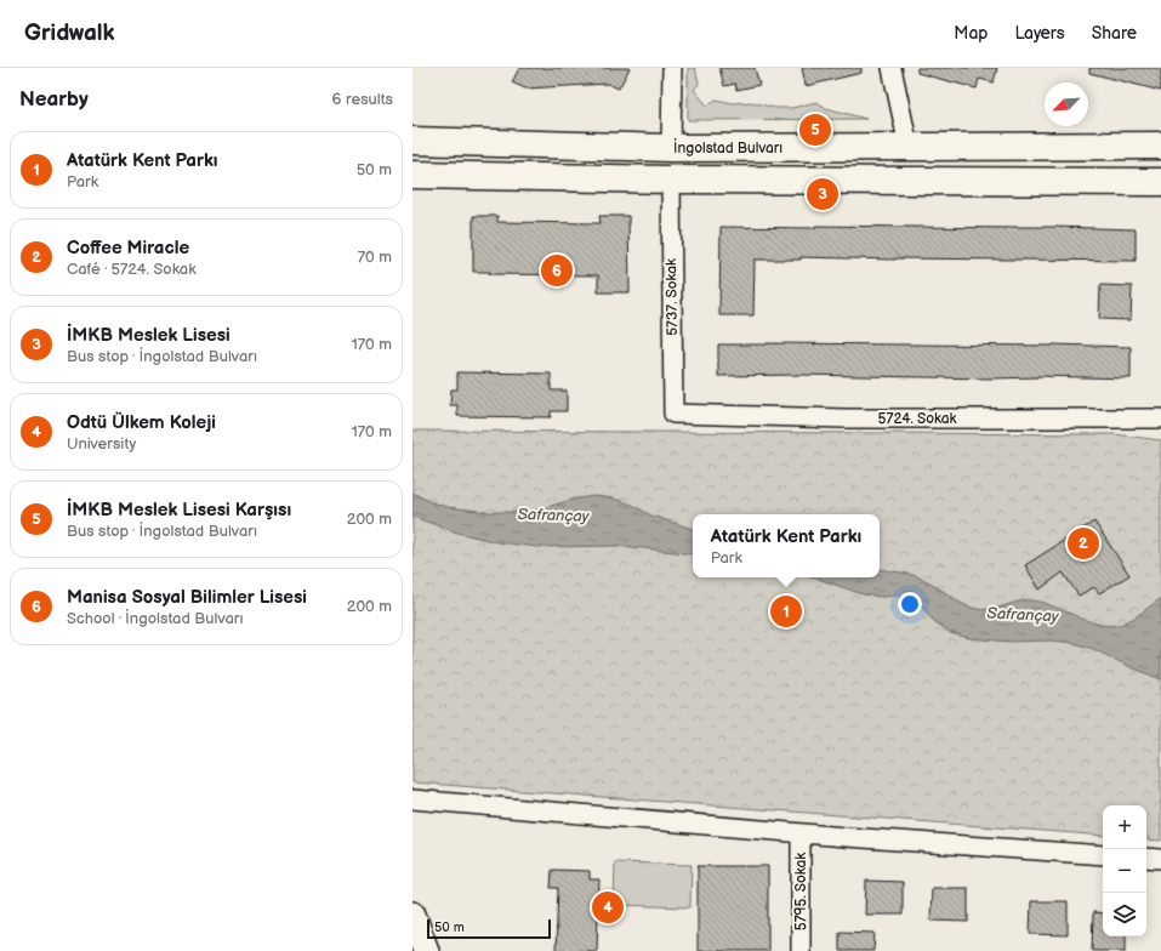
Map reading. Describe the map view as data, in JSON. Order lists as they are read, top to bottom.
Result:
{
  "streets": {
    "main road": ["İngolstad Bulvarı"],
    "street": ["5737. Sokak", "5724. Sokak", "5795. Sokak"]
  },
  "crossings": [
    ["5737. Sokak", "5724. Sokak"]
  ],
  "water": ["Safrançay"],
  "scale_bar": "50 m",
  "north": "bottom left",
  "page": {
    "header": "Gridwalk",
    "nav": ["Map", "Layers", "Share"],
    "heading": ["Nearby", "6 results"],
    "pins": [
      "5",
      "3",
      "6",
      "2",
      "1",
      "4"
    ],
    "list": [
      {
        "mark": "1",
        "name": "Atatürk Kent Parkı",
        "note": "Park",
        "value": "50 m"
      },
      {
        "mark": "2",
        "name": "Coffee Miracle",
        "note": "Café · 5724. Sokak",
        "value": "70 m"
      },
      {
        "mark": "3",
        "name": "İMKB Meslek Lisesi",
        "note": "Bus stop · İngolstad Bulvarı",
        "value": "170 m"
      },
      {
        "mark": "4",
        "name": "Odtü Ülkem Koleji",
        "note": "University",
        "value": "170 m"
      },
      {
        "mark": "5",
        "name": "İMKB Meslek Lisesi Karşısı",
        "note": "Bus stop · İngolstad Bulvarı",
        "value": "200 m"
      },
      {
        "mark": "6",
        "name": "Manisa Sosyal Bilimler Lisesi",
        "note": "School · İngolstad Bulvarı",
        "value": "200 m"
      }
    ],
    "popup": ["Atatürk Kent Parkı", "Park"],
    "map_buttons": ["+", "−"],
    "scale": "50 m"
  }
}
